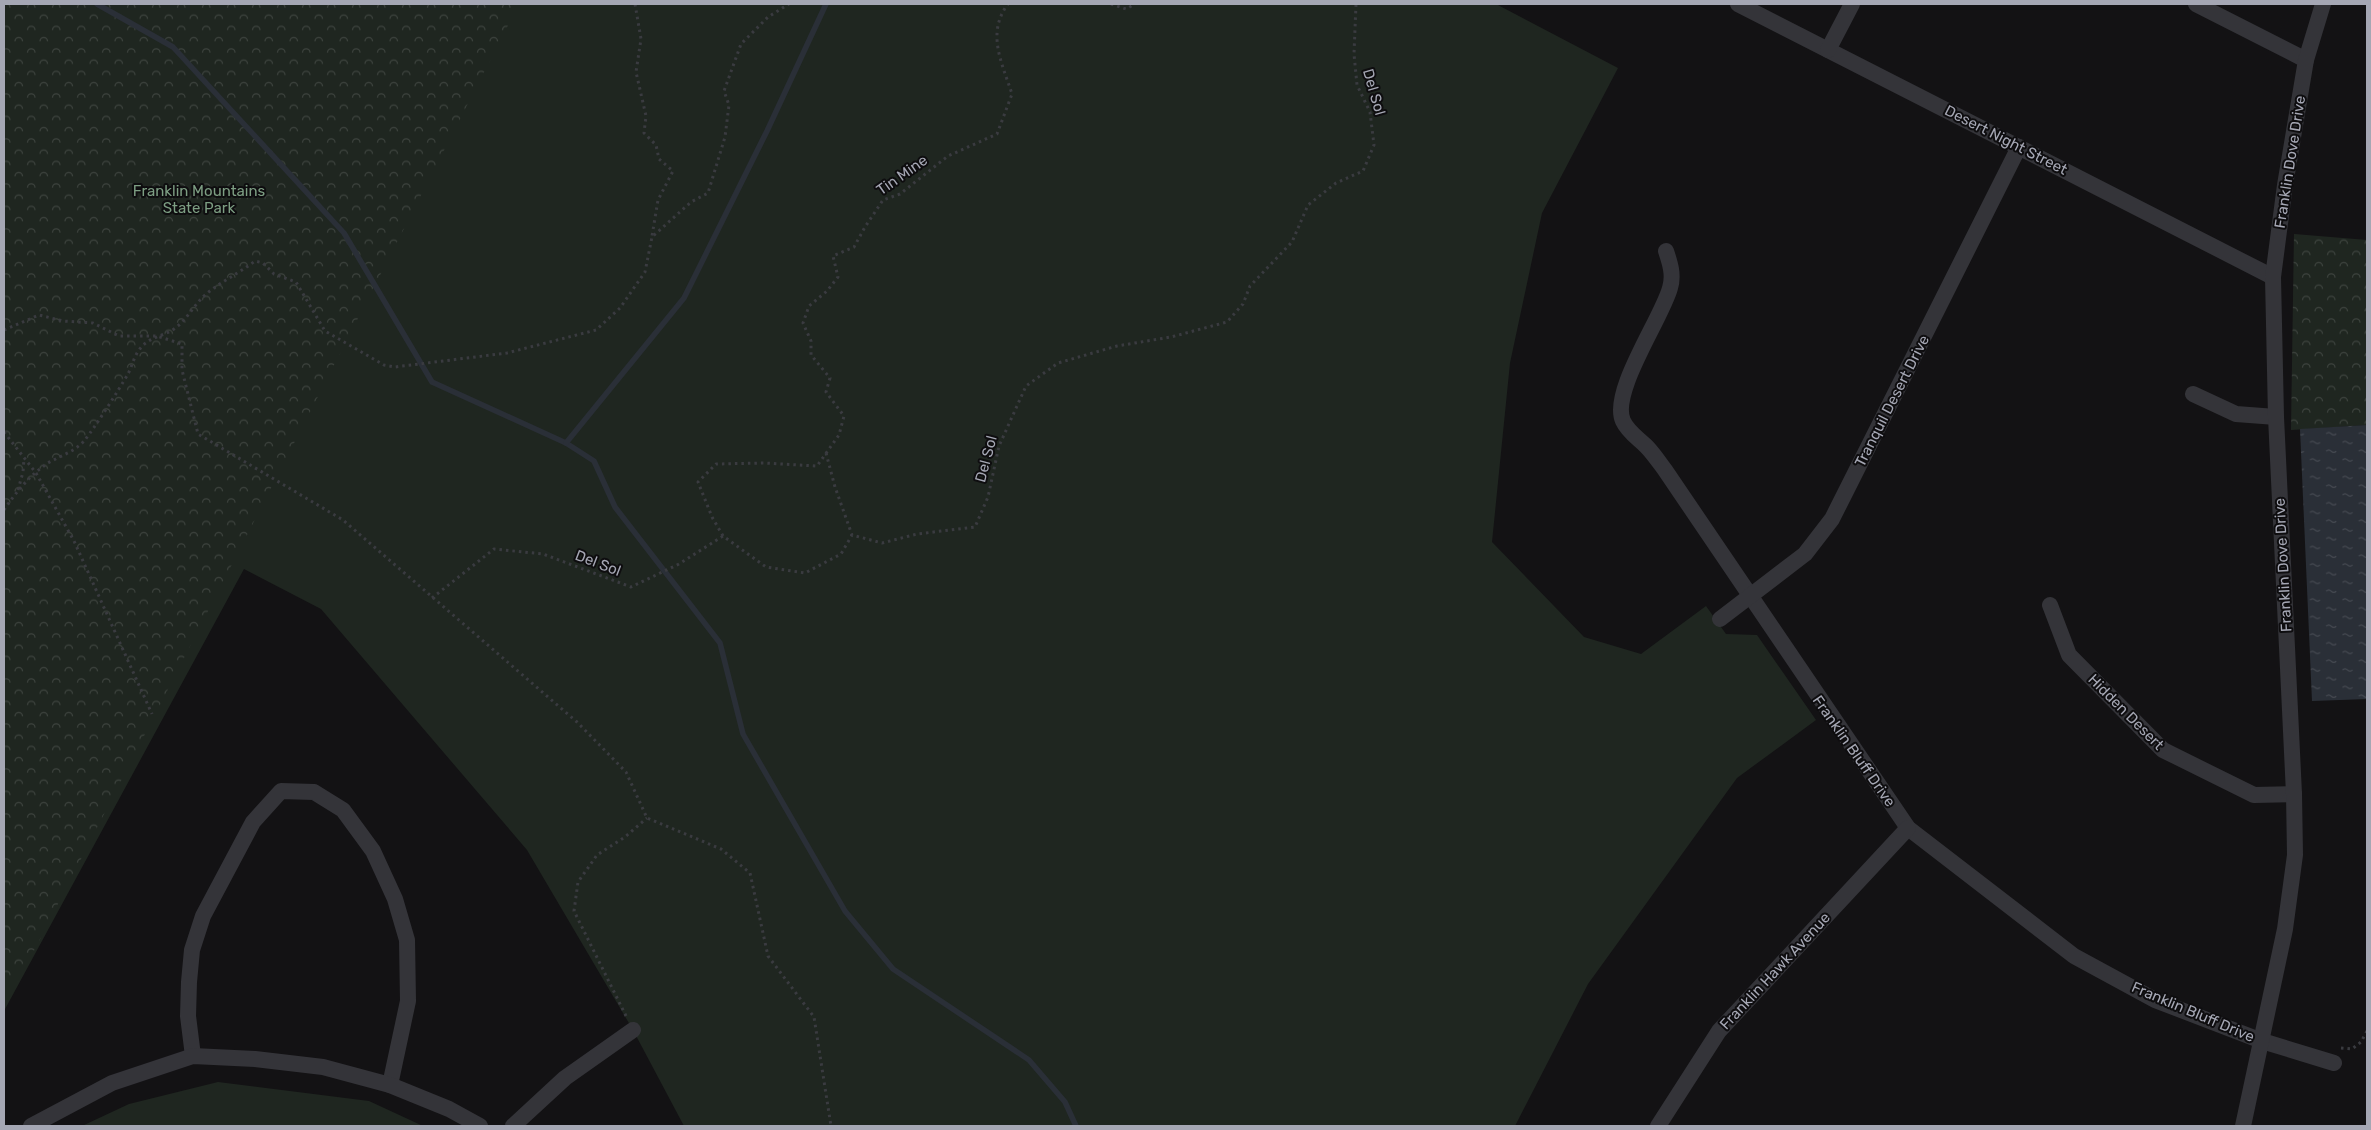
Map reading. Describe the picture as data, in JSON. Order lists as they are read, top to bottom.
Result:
{
  "streets": {
    "street": [
      "Desert Night Street",
      "Franklin Dove Drive",
      "Tranquil Desert Drive",
      "Hidden Desert",
      "Franklin Bluff Drive",
      "Franklin Hawk Avenue"
    ],
    "path": ["Del Sol", "Tin Mine"]
  },
  "crossings": [
    ["Del Sol", "Tin Mine"],
    ["Desert Night Street", "Franklin Dove Drive"],
    ["Desert Night Street", "Tranquil Desert Drive"],
    ["Franklin Dove Drive", "Hidden Desert"],
    ["Franklin Dove Drive", "Franklin Bluff Drive"],
    ["Tranquil Desert Drive", "Franklin Bluff Drive"],
    ["Franklin Bluff Drive", "Franklin Hawk Avenue"]
  ],
  "parks": ["Franklin Mountains State Park"]
}
